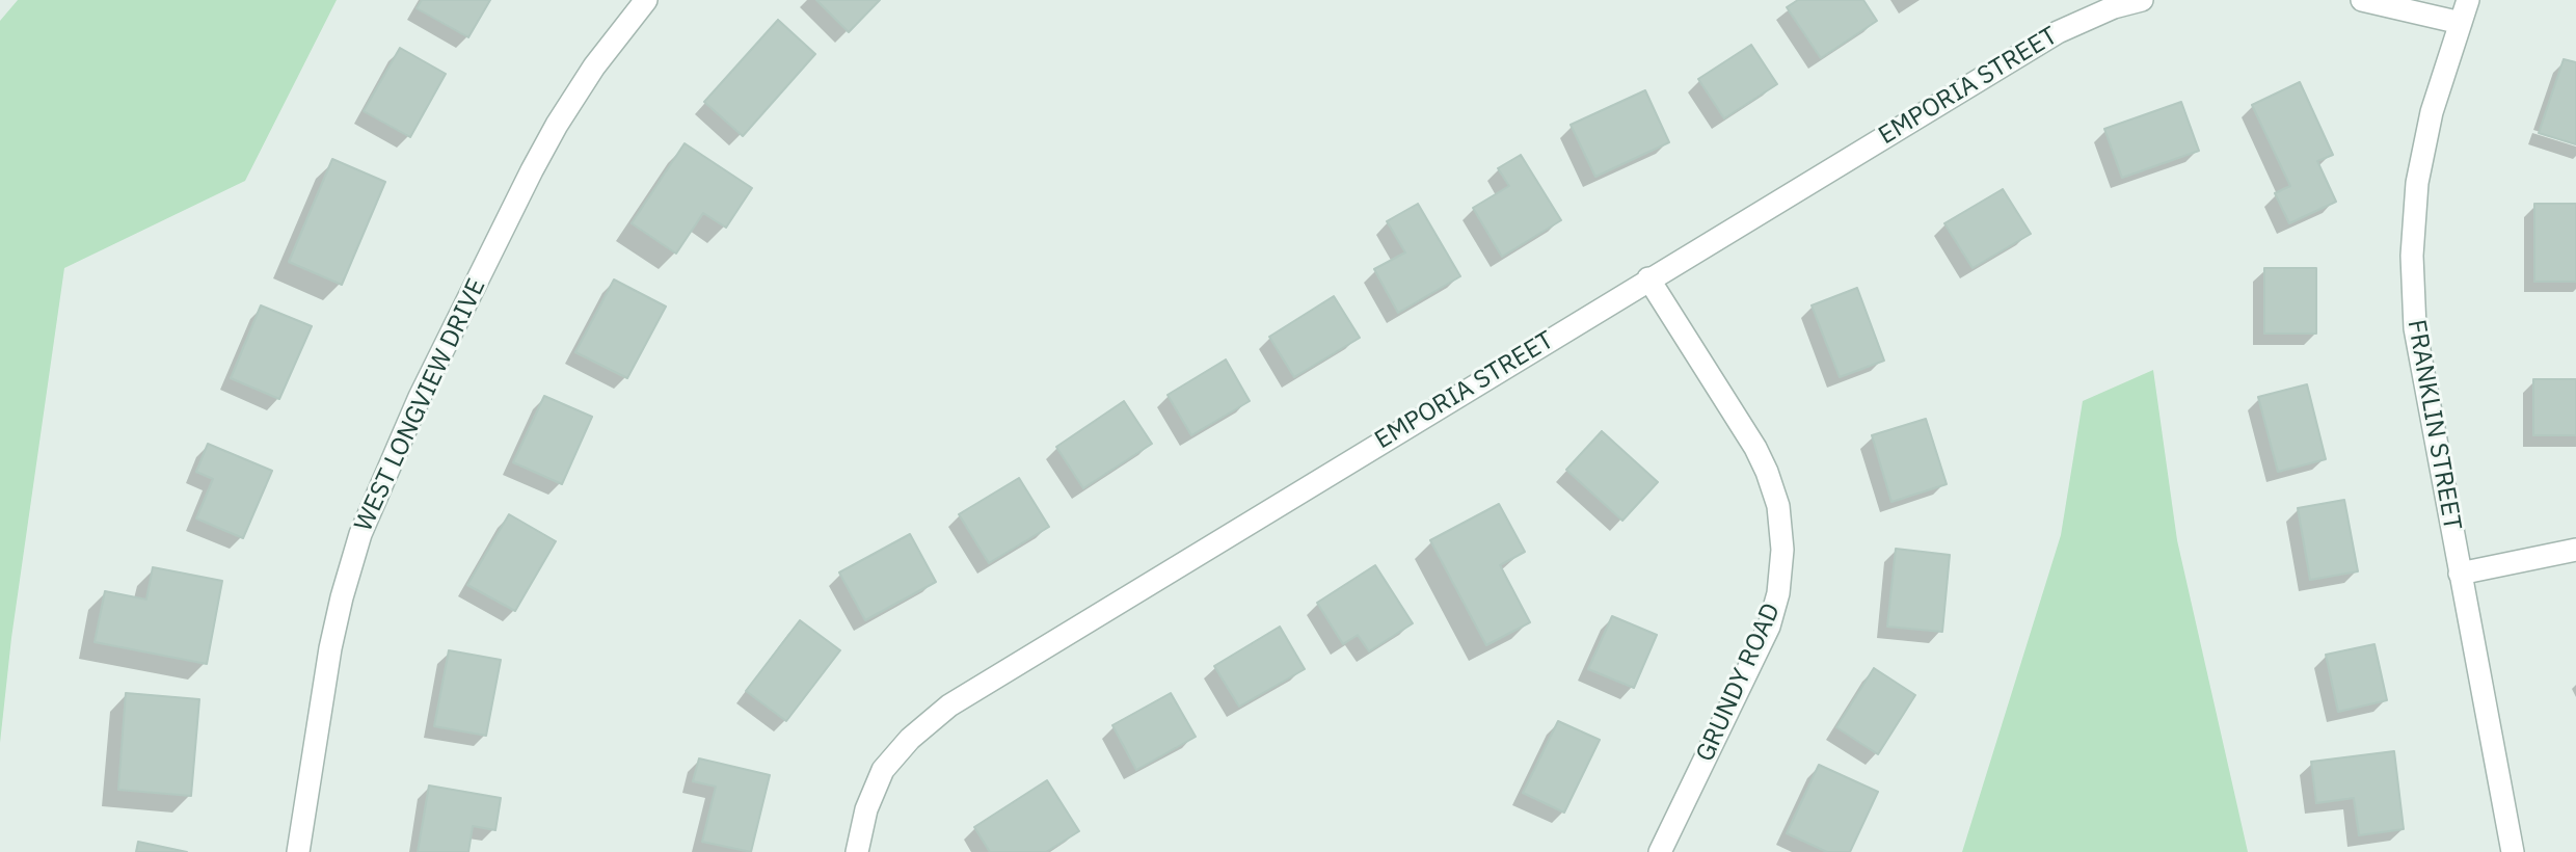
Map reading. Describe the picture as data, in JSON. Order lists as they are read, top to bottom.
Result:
{
  "streets": {
    "street": [
      "EMPORIA STREET",
      "WEST LONGVIEW DRIVE",
      "FRANKLIN STREET",
      "GRUNDY ROAD"
    ]
  },
  "crossings": [
    ["EMPORIA STREET", "GRUNDY ROAD"]
  ]
}
